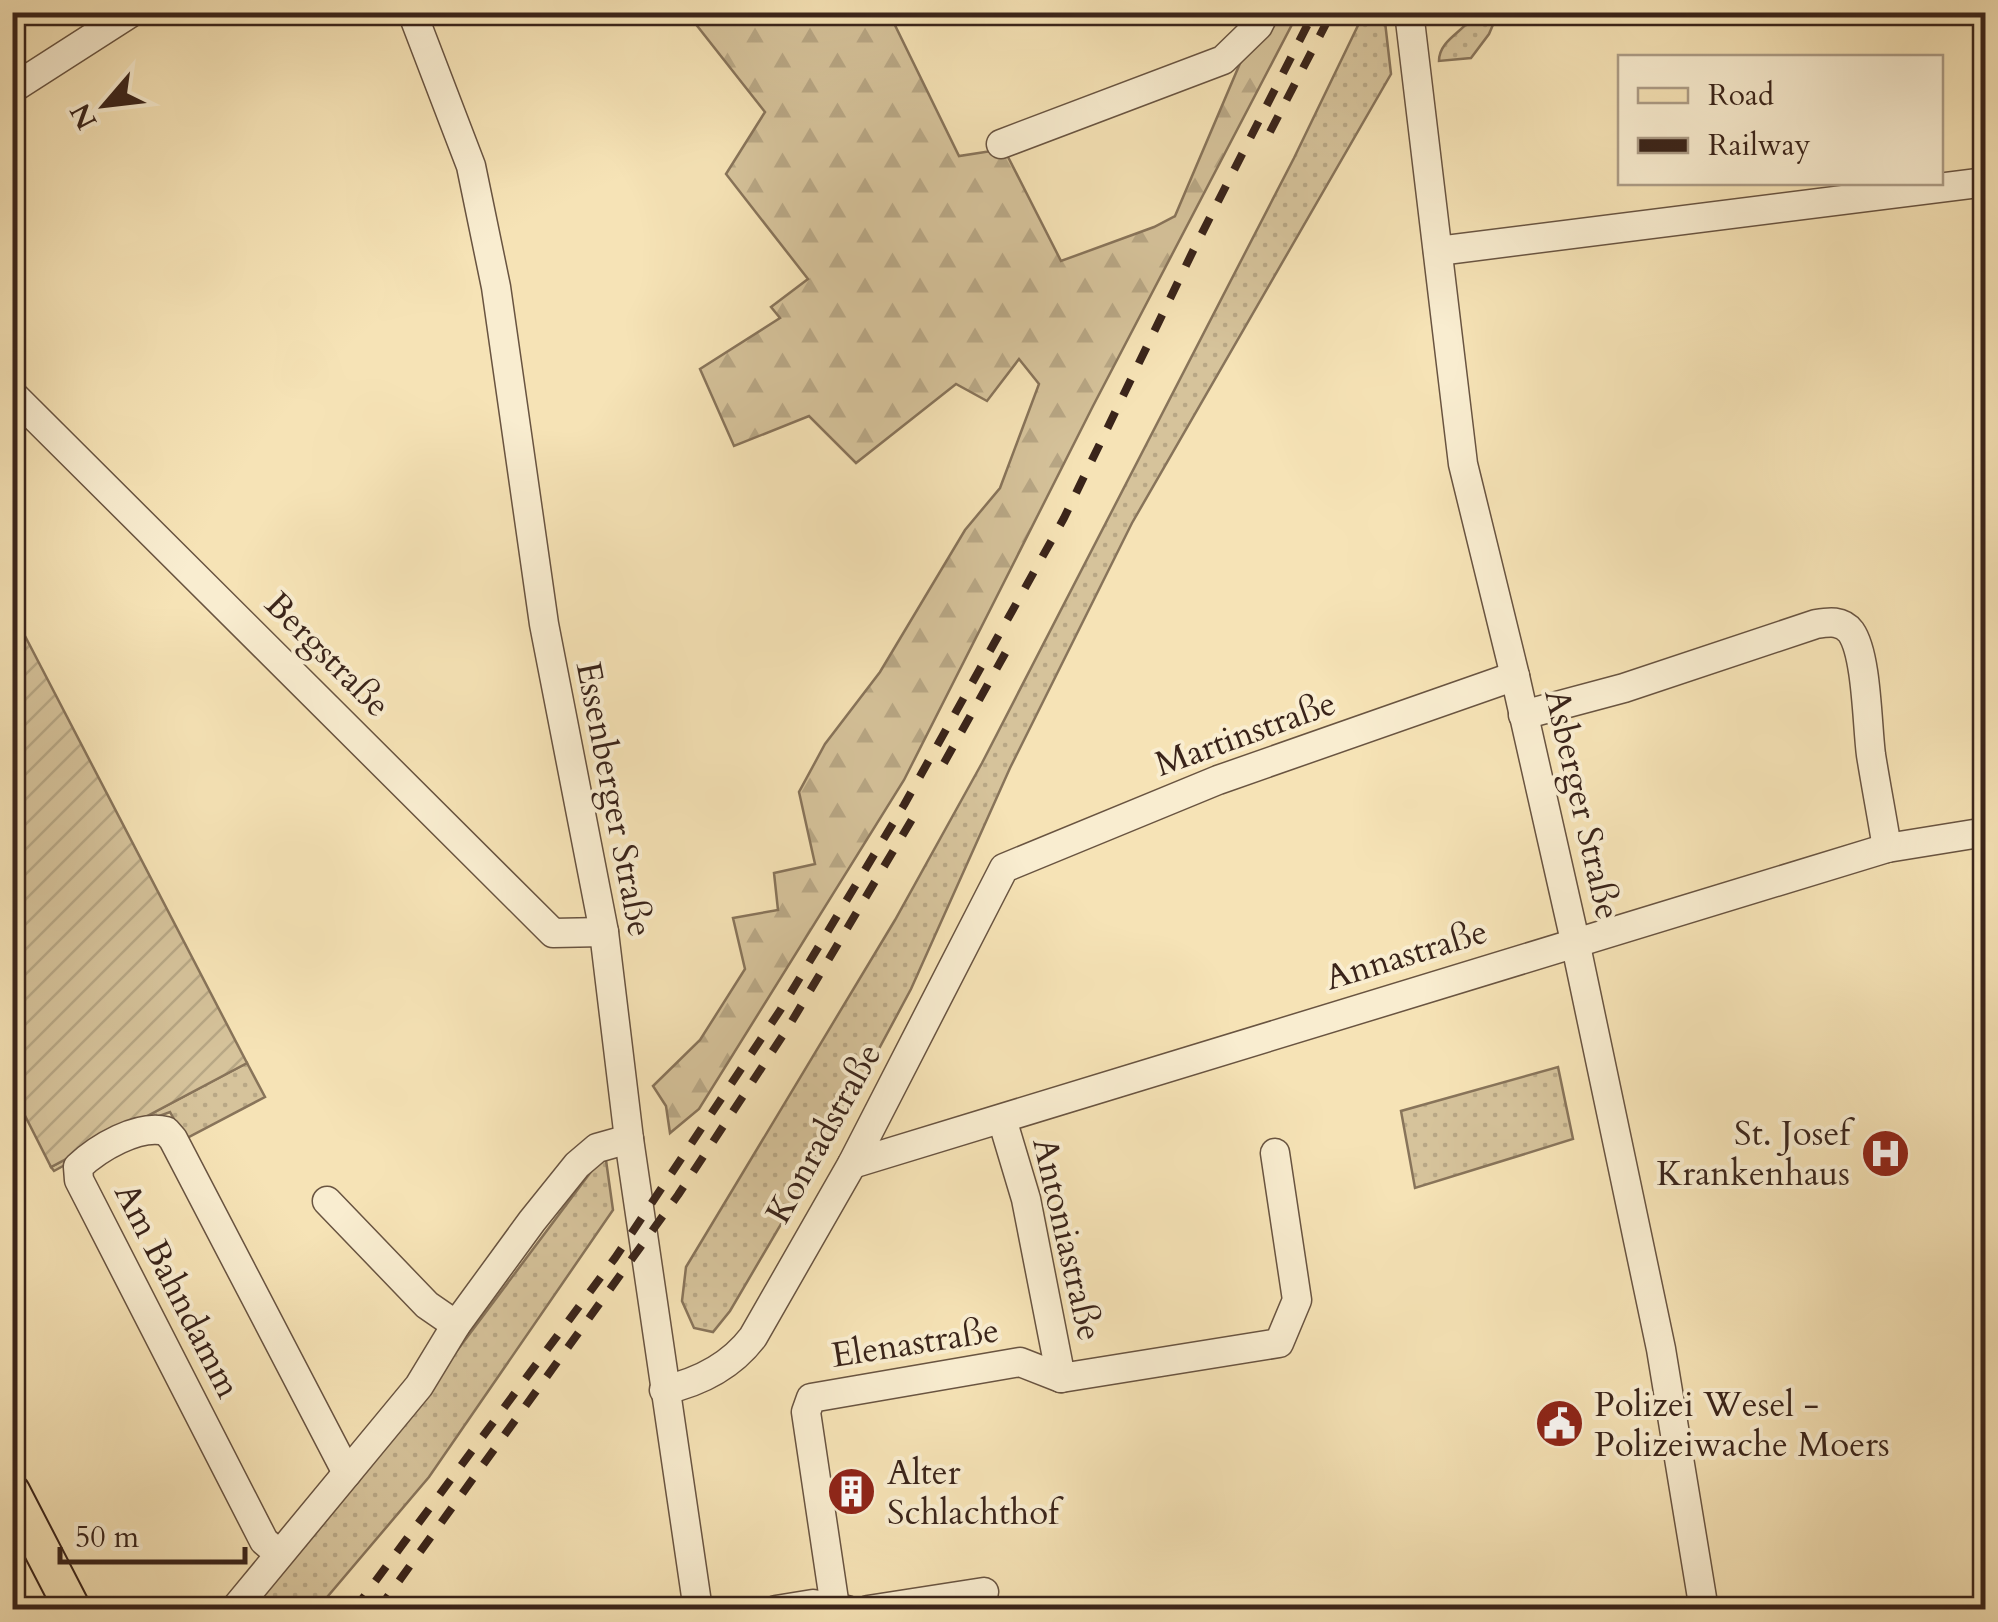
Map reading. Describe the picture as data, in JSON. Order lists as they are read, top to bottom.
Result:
{
  "streets": {
    "street": [
      "Bergstraße",
      "Martinstraße",
      "Essenberger Straße",
      "Asberger Straße",
      "Annastraße",
      "Konradstraße",
      "Antoniastraße",
      "Am Bahndamm",
      "Elenastraße"
    ]
  },
  "crossings": [
    ["Bergstraße", "Essenberger Straße"],
    ["Martinstraße", "Asberger Straße"],
    ["Martinstraße", "Konradstraße"],
    ["Essenberger Straße", "Konradstraße"],
    ["Asberger Straße", "Annastraße"],
    ["Annastraße", "Konradstraße"],
    ["Annastraße", "Antoniastraße"],
    ["Antoniastraße", "Elenastraße"]
  ],
  "places": {
    "hospital": ["St. Josef Krankenhaus"],
    "public building": ["Polizei Wesel - Polizeiwache Moers"],
    "building": ["Alter Schlachthof"]
  },
  "legend": ["Road", "Railway"],
  "scale_bar": "50 m",
  "north": "bottom left"
}
